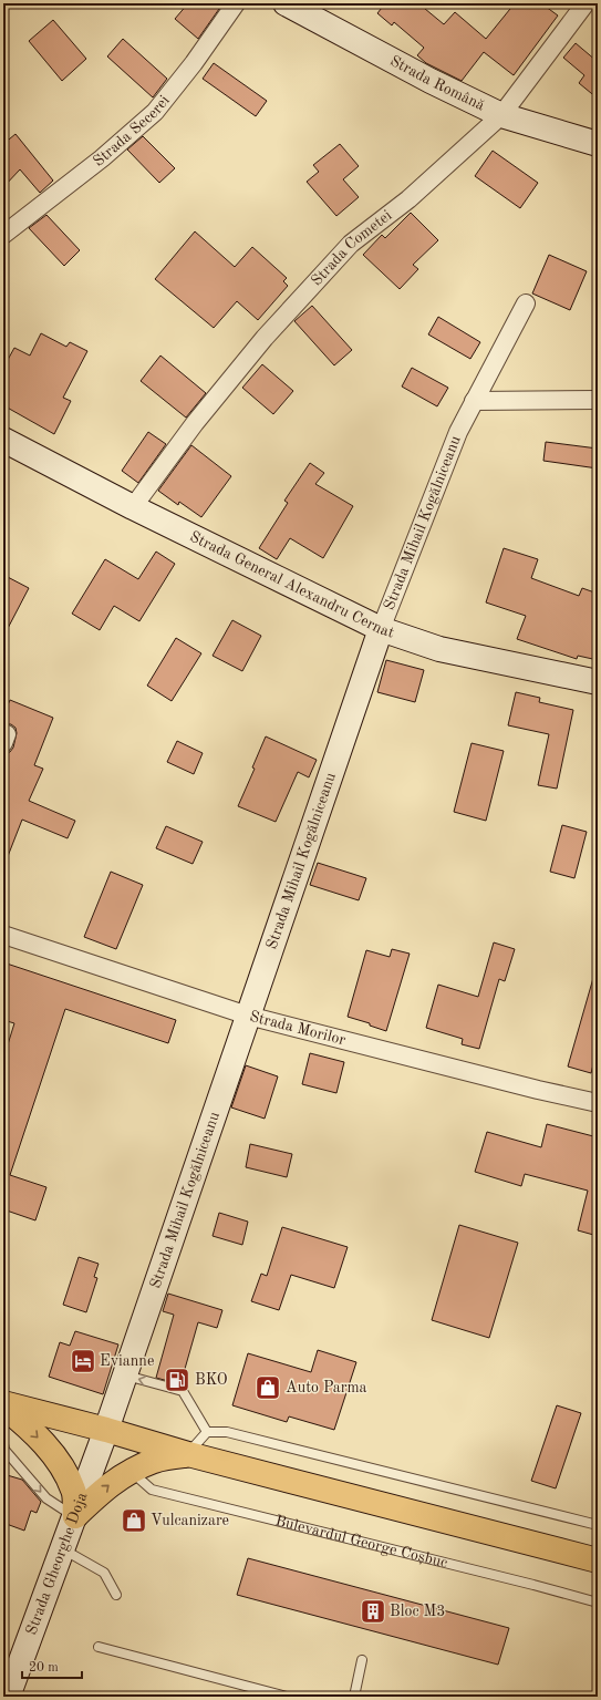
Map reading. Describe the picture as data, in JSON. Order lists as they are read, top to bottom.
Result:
{
  "streets": {
    "street": [
      "Strada Română",
      "Strada Secerei",
      "Strada Cometei",
      "Strada Mihail Kogălniceanu",
      "Strada General Alexandru Cernat",
      "Strada Morilor",
      "Strada Gheorghe Doja"
    ],
    "lane": ["Bulevardul George Coșbuc"]
  },
  "crossings": [
    ["Strada Română", "Strada Cometei"],
    ["Strada Cometei", "Strada General Alexandru Cernat"],
    ["Strada Mihail Kogălniceanu", "Strada General Alexandru Cernat"],
    ["Strada Mihail Kogălniceanu", "Strada Morilor"],
    ["Strada Mihail Kogălniceanu", "Strada Gheorghe Doja"]
  ],
  "places": {
    "hotel": ["Evianne"],
    "fuel station": ["BKO"],
    "shop": ["Auto Parma", "Vulcanizare"],
    "building": ["Bloc M3"]
  },
  "scale_bar": "20 m"
}
